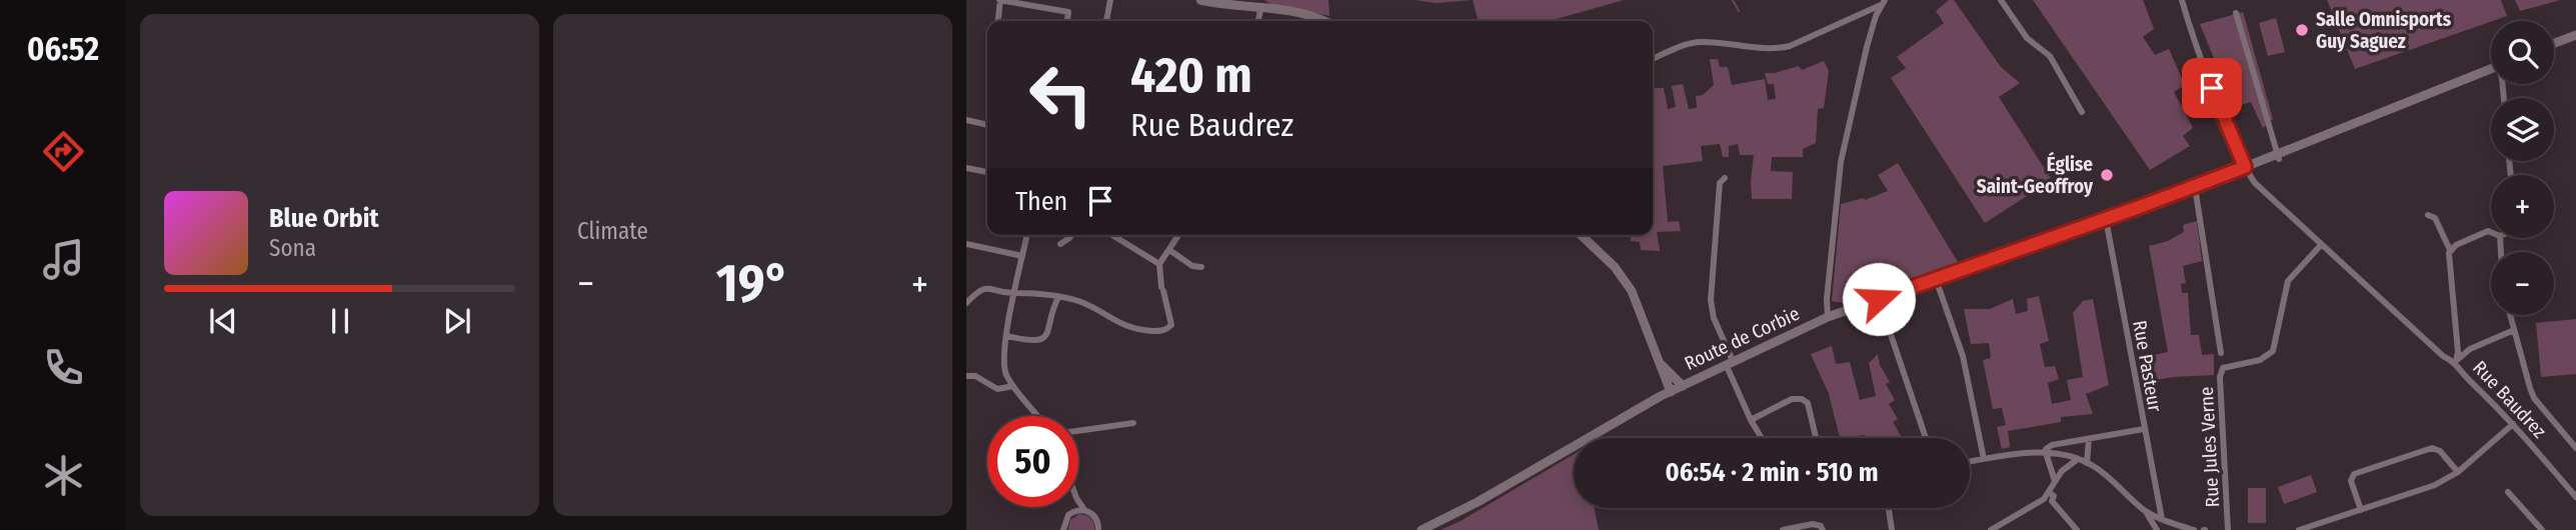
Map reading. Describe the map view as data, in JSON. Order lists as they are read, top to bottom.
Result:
{
  "streets": {
    "main road": ["Route de Corbie"],
    "street": ["Rue Pasteur", "Rue Baudrez", "Rue Jules Verne"]
  },
  "crossings": [
    ["Route de Corbie", "Rue Pasteur"],
    ["Route de Corbie", "Rue Baudrez"],
    ["Rue Baudrez", "Rue Jules Verne"]
  ],
  "places": ["Salle Omnisports Guy Saguez", "Église Saint-Geoffroy"],
  "page": {
    "tabs": "06:52",
    "tile": "Climate",
    "map_buttons": ["+", "−"],
    "turn": ["420 m", "Rue Baudrez"],
    "then": "Then",
    "song": ["Blue Orbit", "Sona"],
    "heat": ["−", "19°", "+"],
    "limit": "50",
    "trip": "06:54 · 2 min · 510 m"
  }
}
